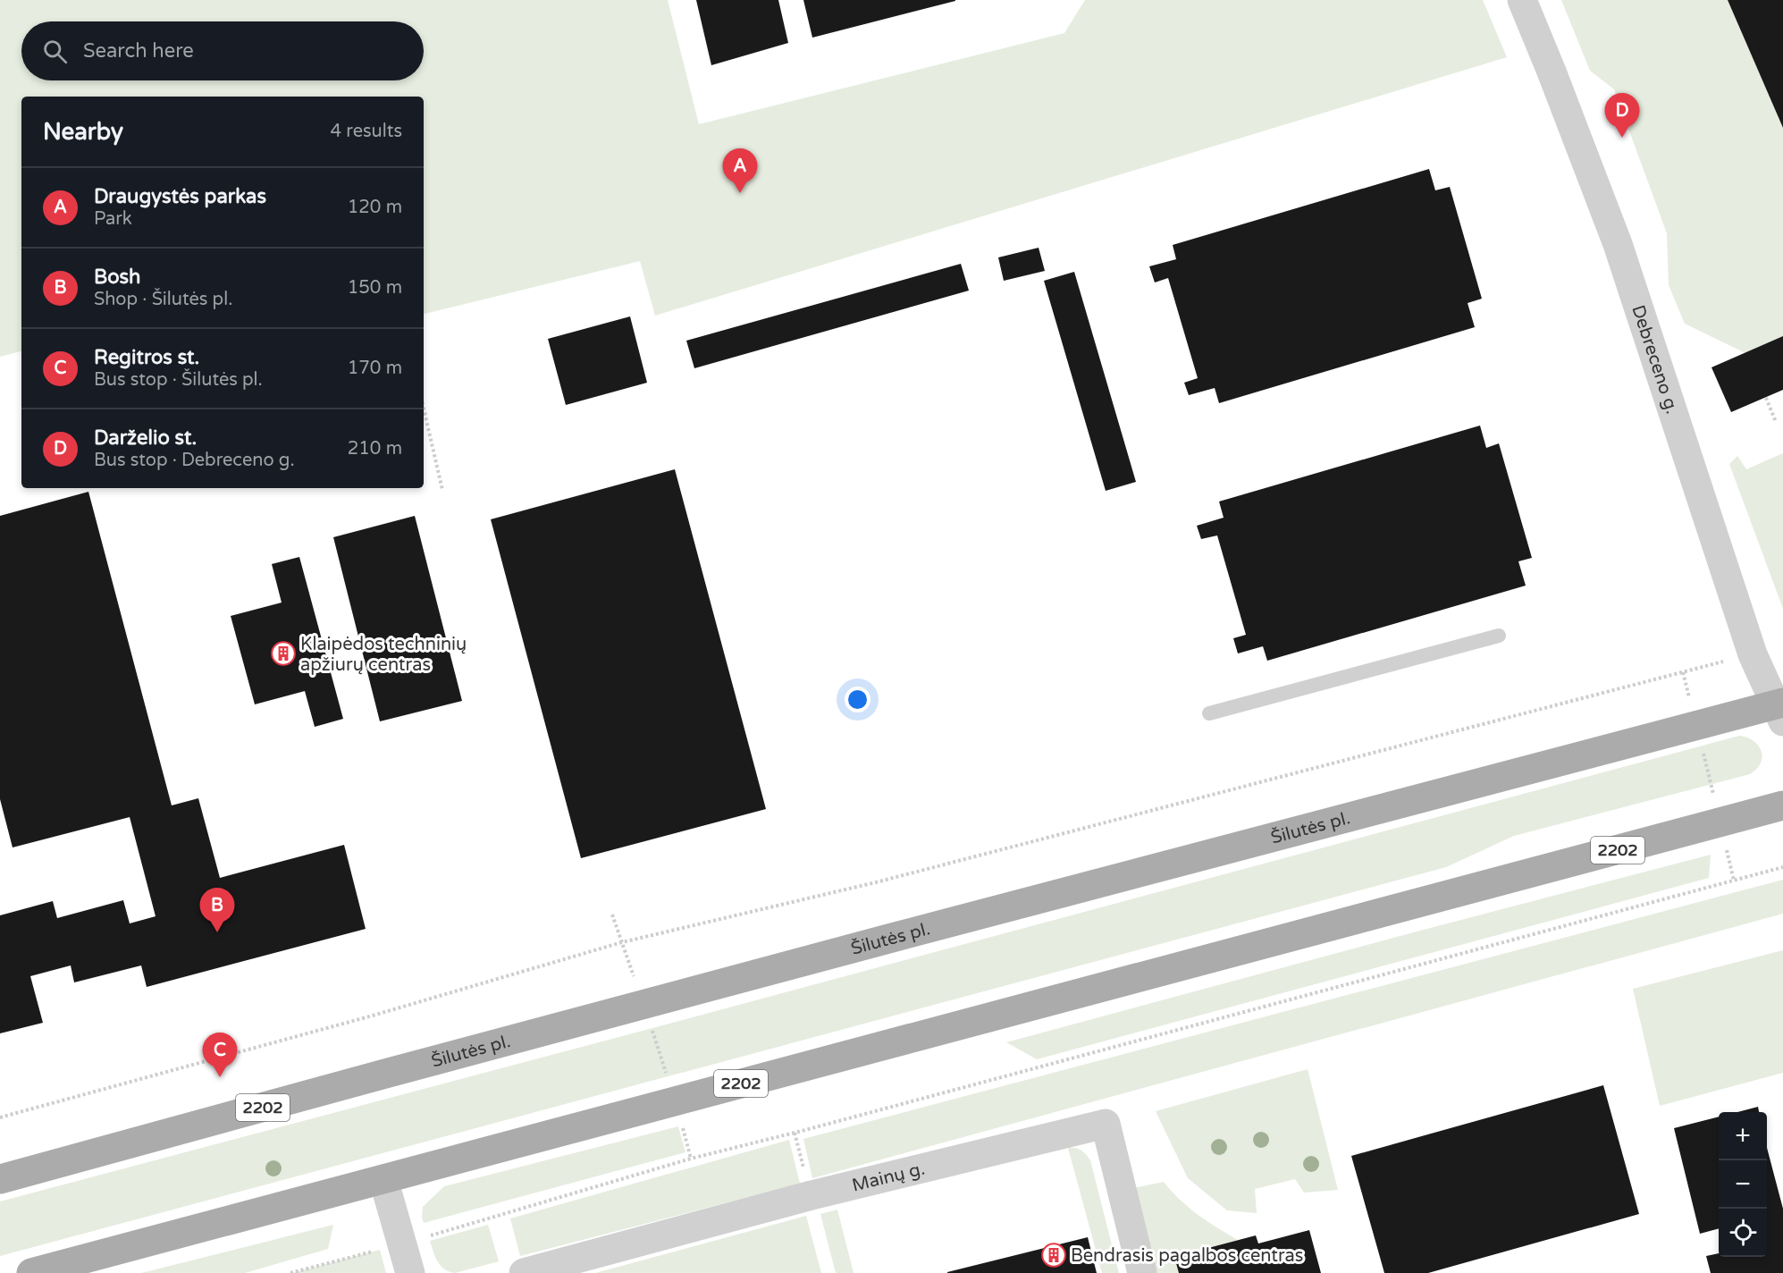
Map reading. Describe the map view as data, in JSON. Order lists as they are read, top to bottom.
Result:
{
  "streets": {
    "main road": ["Šilutės pl.", "2202"],
    "street": ["Debreceno g.", "Mainų g."]
  },
  "crossings": [
    ["Debreceno g.", "Šilutės pl."]
  ],
  "places": {
    "building": ["Klaipėdos techninių apžiurų centras", "Bendrasis pagalbos centras"]
  },
  "page": {
    "search": "Search here",
    "pins": [
      "D",
      "A",
      "B",
      "C"
    ],
    "heading": ["Nearby", "4 results"],
    "list": [
      {
        "mark": "A",
        "name": "Draugystės parkas",
        "note": "Park",
        "value": "120 m"
      },
      {
        "mark": "B",
        "name": "Bosh",
        "note": "Shop · Šilutės pl.",
        "value": "150 m"
      },
      {
        "mark": "C",
        "name": "Regitros st.",
        "note": "Bus stop · Šilutės pl.",
        "value": "170 m"
      },
      {
        "mark": "D",
        "name": "Darželio st.",
        "note": "Bus stop · Debreceno g.",
        "value": "210 m"
      }
    ],
    "map_buttons": ["+", "−"]
  }
}
